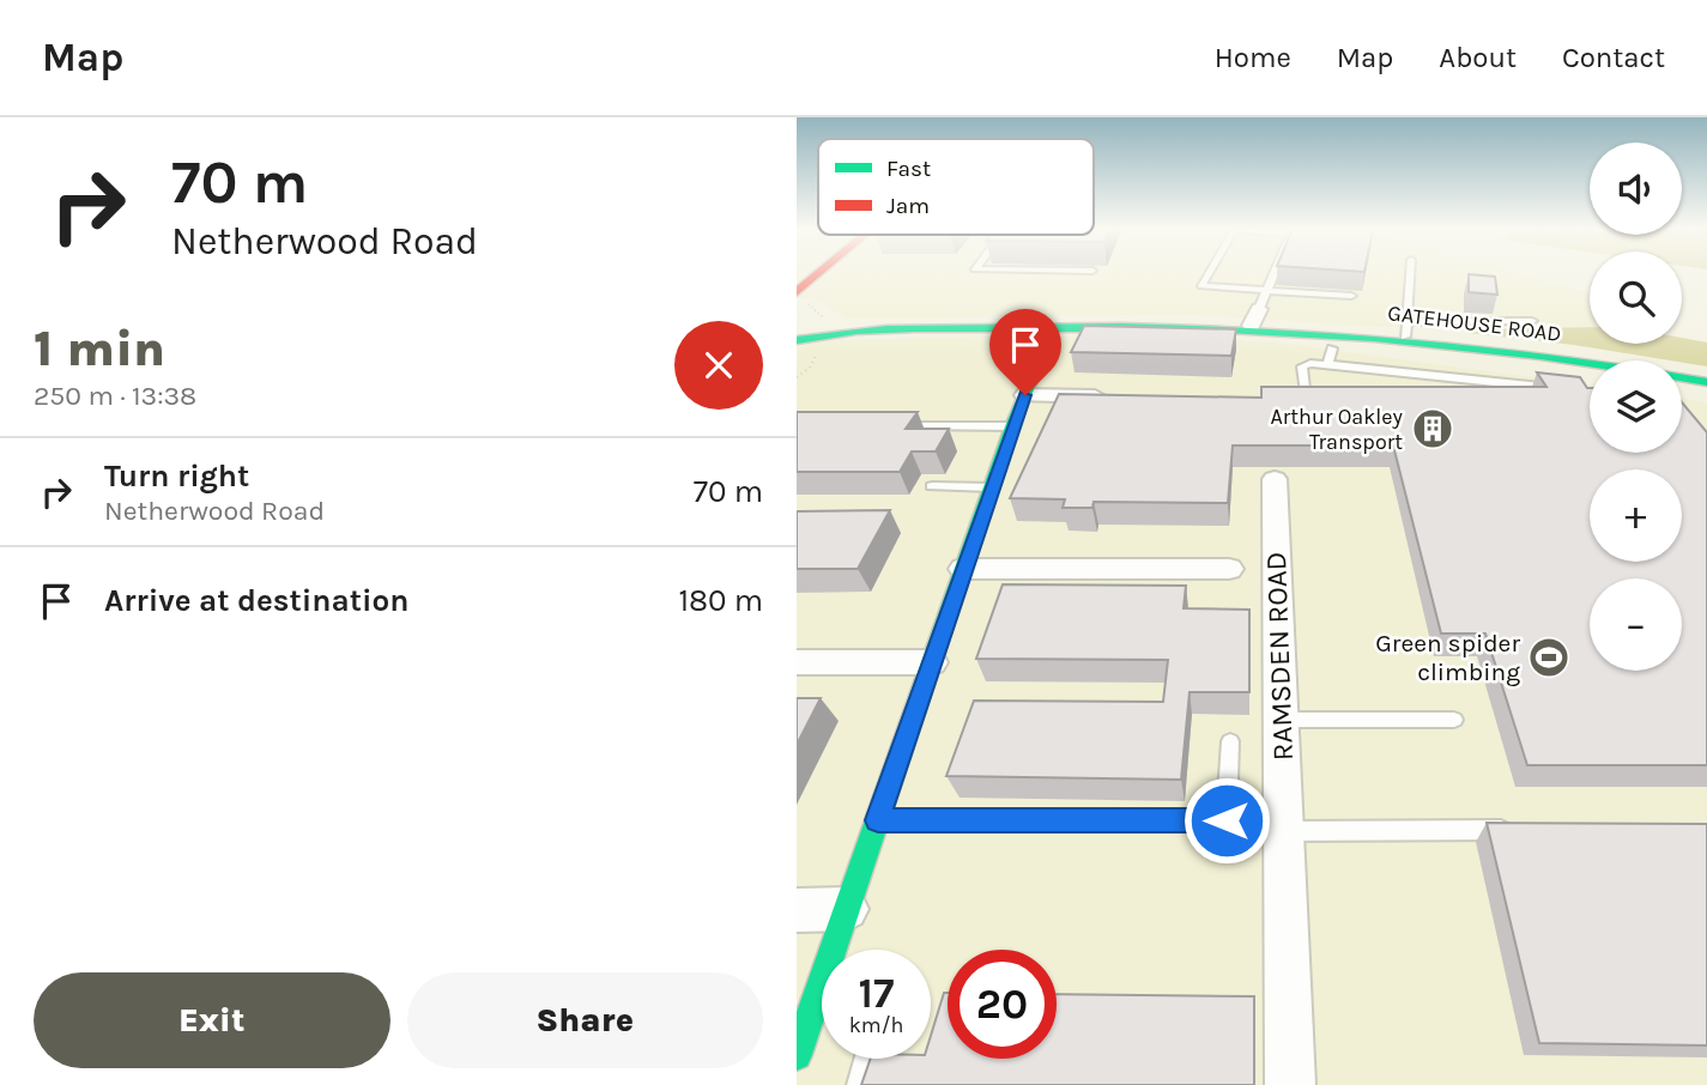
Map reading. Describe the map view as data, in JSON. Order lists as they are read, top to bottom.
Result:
{
  "streets": {
    "main road": ["GATEHOUSE ROAD"],
    "street": ["RAMSDEN ROAD"]
  },
  "places": {
    "building": ["Arthur Oakley Transport"],
    "sports": ["Green spider climbing"]
  },
  "legend": ["Fast", "Jam"],
  "page": {
    "header": "Map",
    "nav": [
      "Home",
      "Map",
      "About",
      "Contact"
    ],
    "turn": ["70 m", "Netherwood Road"],
    "map_buttons": ["+", "−"],
    "heading": ["1 min", "250 m · 13:38"],
    "list": [
      {
        "name": "Turn right",
        "note": "Netherwood Road",
        "value": "70 m"
      },
      {
        "name": "Arrive at destination",
        "value": "180 m"
      }
    ],
    "speed": "17 km/h",
    "limit": "20",
    "buttons": ["Exit", "Share"]
  }
}
